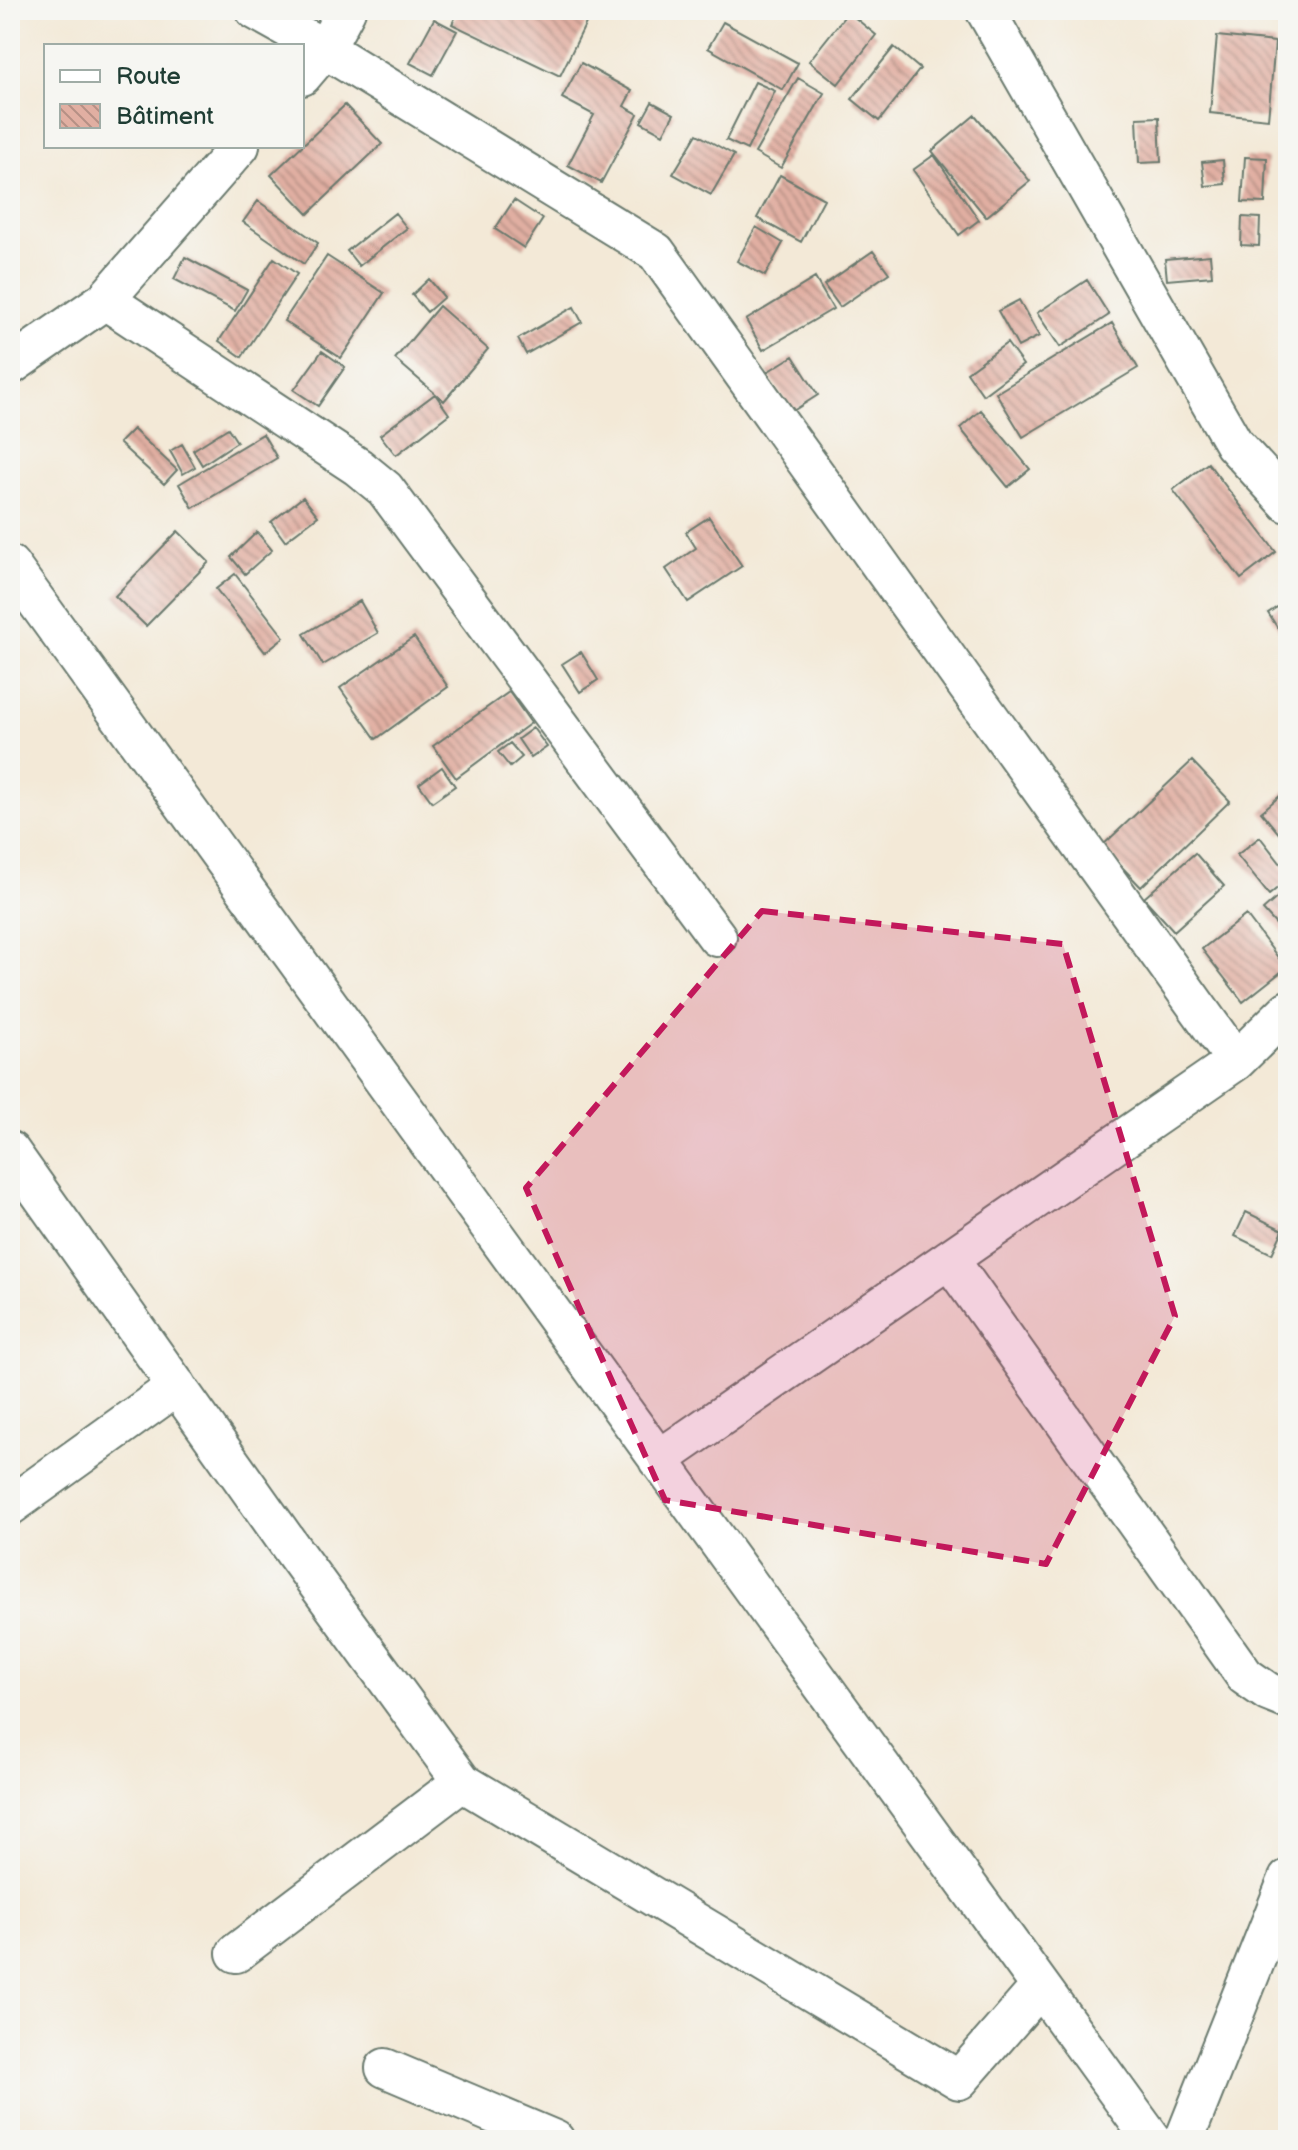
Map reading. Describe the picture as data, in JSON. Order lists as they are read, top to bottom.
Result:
{
  "legend": ["Route", "Bâtiment"]
}
